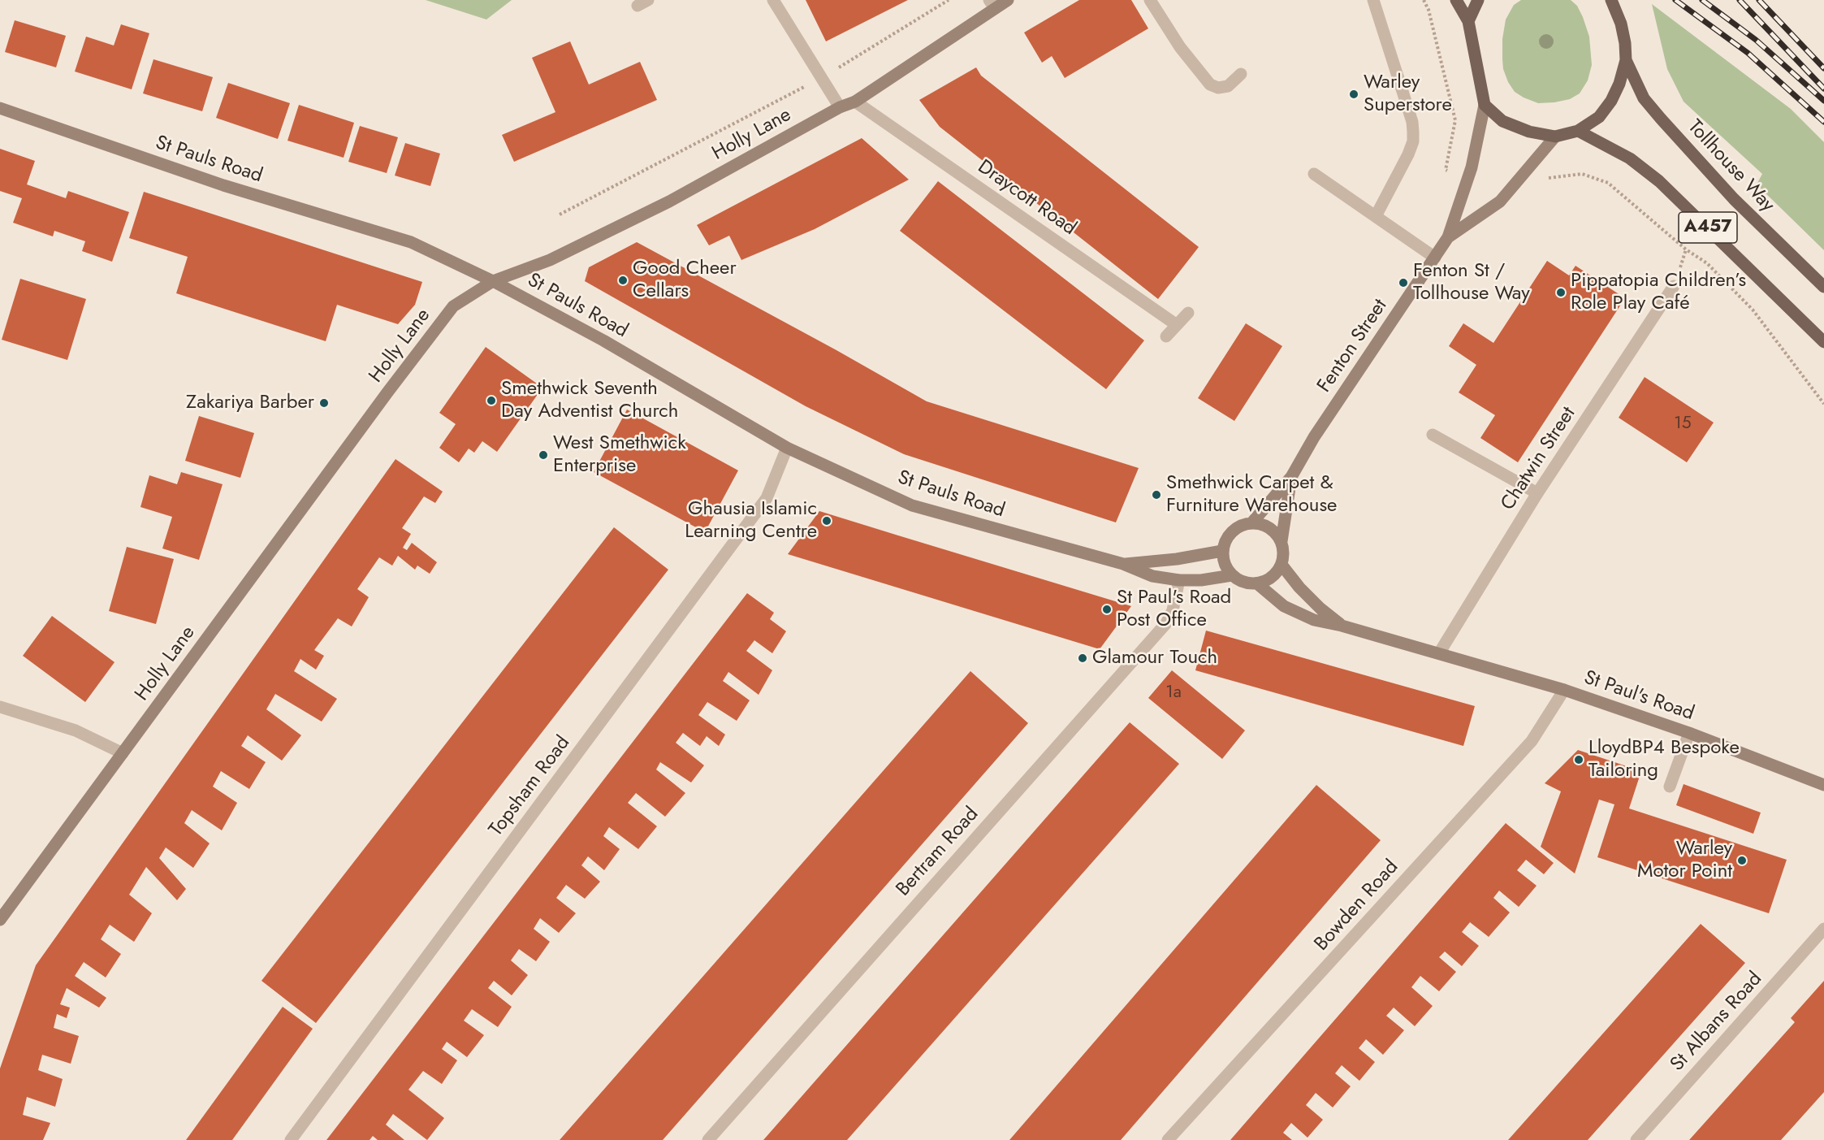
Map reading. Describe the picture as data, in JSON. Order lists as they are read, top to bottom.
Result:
{
  "streets": {
    "main road": [
      "Holly Lane",
      "St Pauls Road",
      "Tollhouse Way",
      "A457",
      "Fenton Street",
      "St Paul's Road"
    ],
    "street": [
      "Draycott Road",
      "Chatwin Street",
      "Topsham Road",
      "Bertram Road",
      "Bowden Road",
      "St Albans Road"
    ]
  },
  "crossings": [
    ["Holly Lane", "St Pauls Road"],
    ["Holly Lane", "Draycott Road"],
    ["St Pauls Road", "Fenton Street"],
    ["St Pauls Road", "Topsham Road"],
    ["St Pauls Road", "Bertram Road"],
    ["Chatwin Street", "St Paul's Road"],
    ["St Paul's Road", "Bowden Road"]
  ],
  "places": [
    "Warley Superstore",
    "Good Cheer Cellars",
    "Fenton St / Tollhouse Way",
    "Pippatopia Children’s Role Play Café",
    "Smethwick Seventh Day Adventist Church",
    "Zakariya Barber",
    "West Smethwick Enterprise",
    "Smethwick Carpet & Furniture Warehouse",
    "Ghausia Islamic Learning Centre",
    "St Paul's Road Post Office",
    "Glamour Touch",
    "LloydBP4 Bespoke Tailoring",
    "Warley Motor Point"
  ],
  "house_numbers": ["15", "1a"]
}
